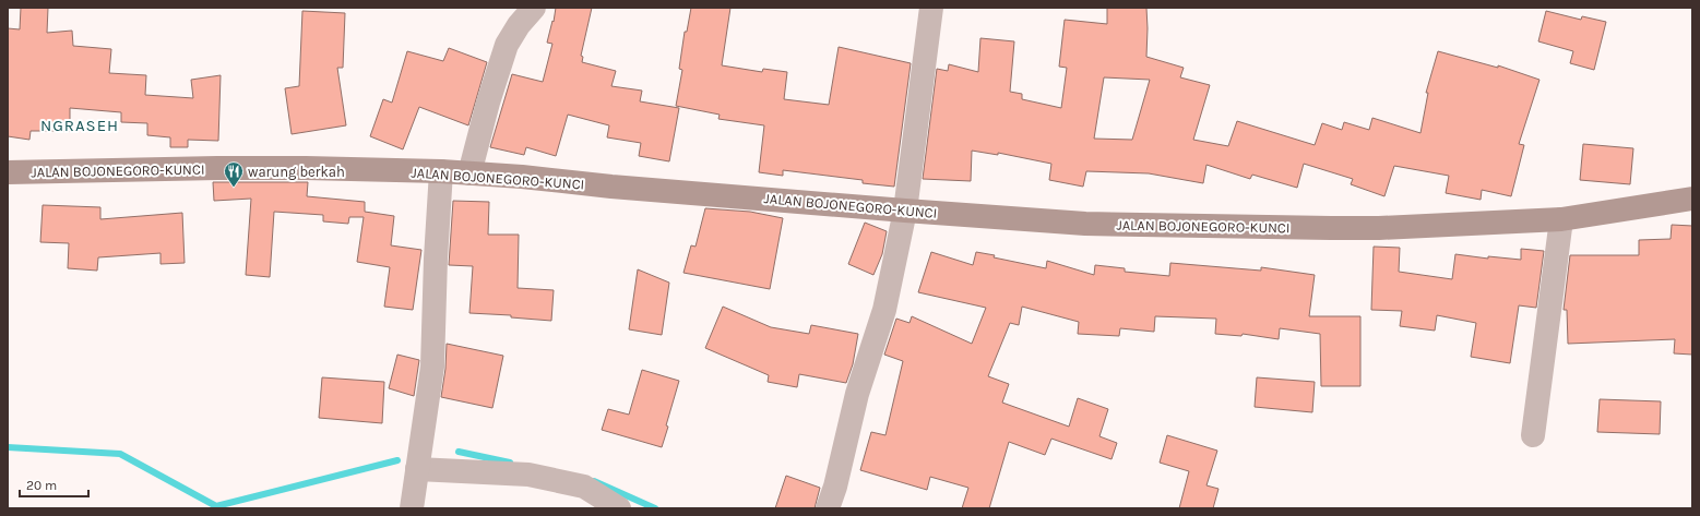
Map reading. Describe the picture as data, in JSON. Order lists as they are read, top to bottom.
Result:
{
  "streets": {
    "main road": ["JALAN BOJONEGORO-KUNCI"]
  },
  "districts": ["NGRASEH"],
  "places": {
    "restaurant": ["warung berkah"]
  },
  "scale_bar": "20 m"
}
